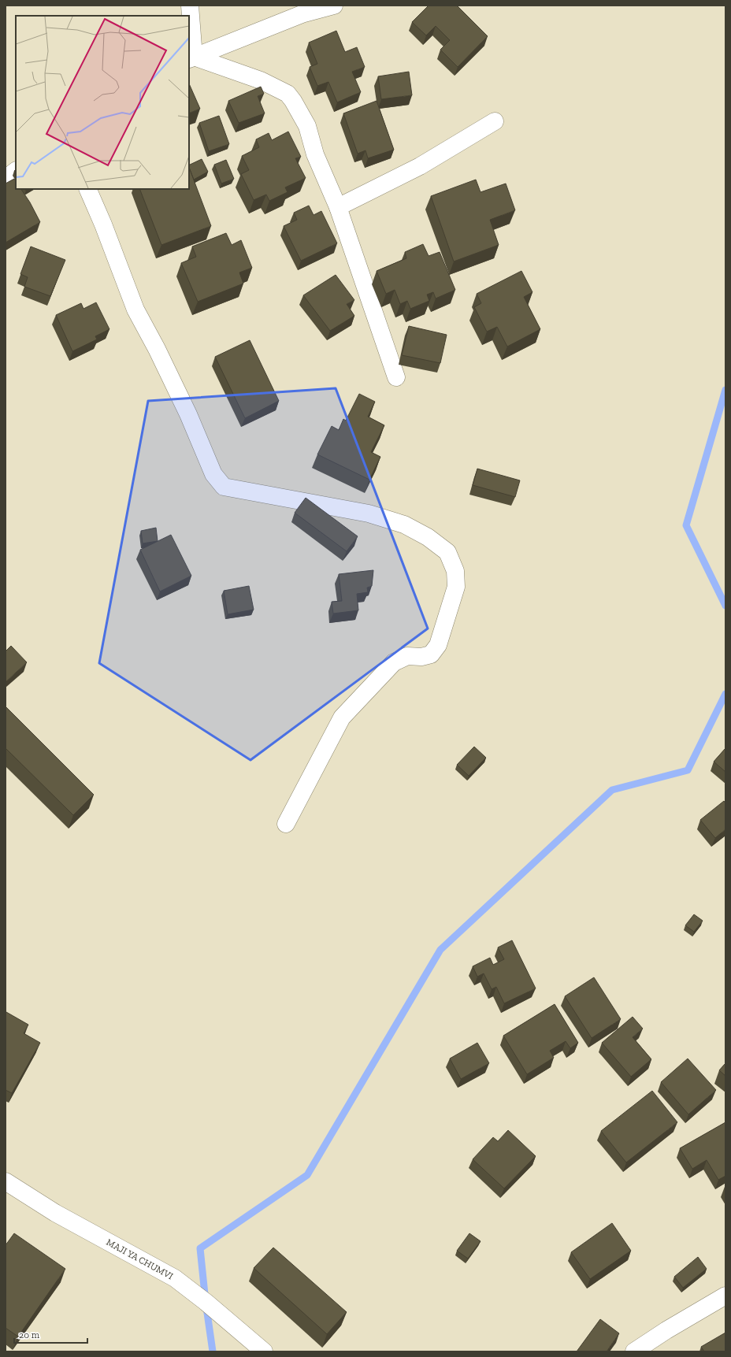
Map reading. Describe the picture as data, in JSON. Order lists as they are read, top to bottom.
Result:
{
  "streets": {
    "street": ["MAJI YA CHUMVI"]
  },
  "scale_bar": "20 m"
}
